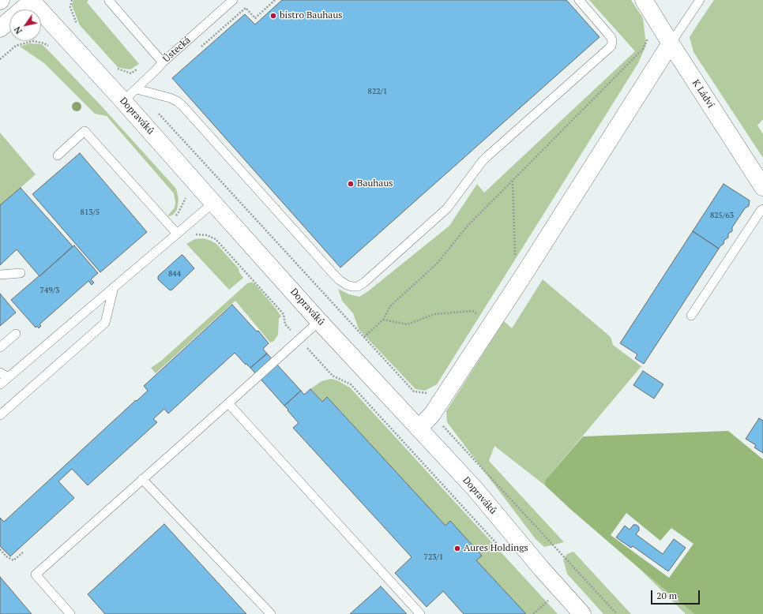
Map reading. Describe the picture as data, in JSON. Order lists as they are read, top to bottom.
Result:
{
  "streets": {
    "street": ["K Ládví", "Dopraváků"],
    "lane": ["Ústecká"]
  },
  "crossings": [
    ["Ústecká", "Dopraváků"]
  ],
  "places": ["bistro Bauhaus", "Bauhaus", "Aures Holdings"],
  "house_numbers": [
    "822/1",
    "813/5",
    "825/63",
    "844",
    "749/3",
    "723/1"
  ],
  "scale_bar": "20 m",
  "north": "bottom left"
}
